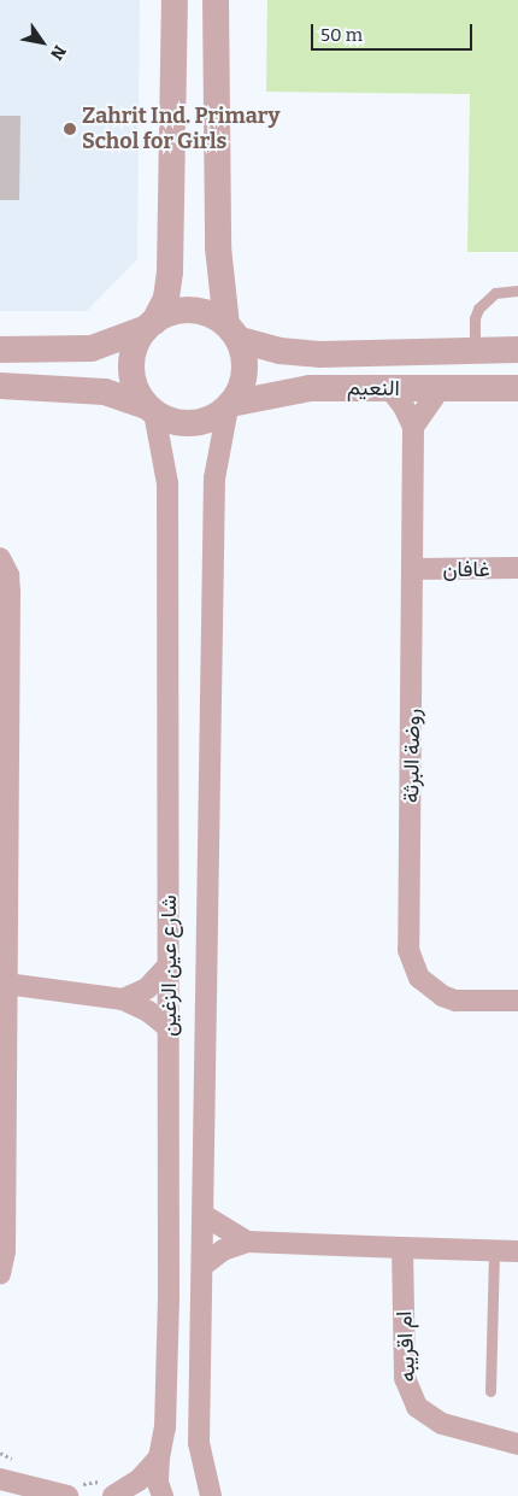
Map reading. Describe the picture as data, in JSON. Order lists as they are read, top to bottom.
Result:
{
  "streets": {
    "street": [
      "النعيم",
      "غافان",
      "روضة البرثة",
      "شارع عين الزغين",
      "ام اقريبه"
    ]
  },
  "crossings": [
    ["النعيم", "روضة البرثة"],
    ["النعيم", "شارع عين الزغين"],
    ["غافان", "روضة البرثة"]
  ],
  "places": ["Zahrit Ind. Primary Schol for Girls"],
  "scale_bar": "50 m",
  "north": "bottom right"
}
